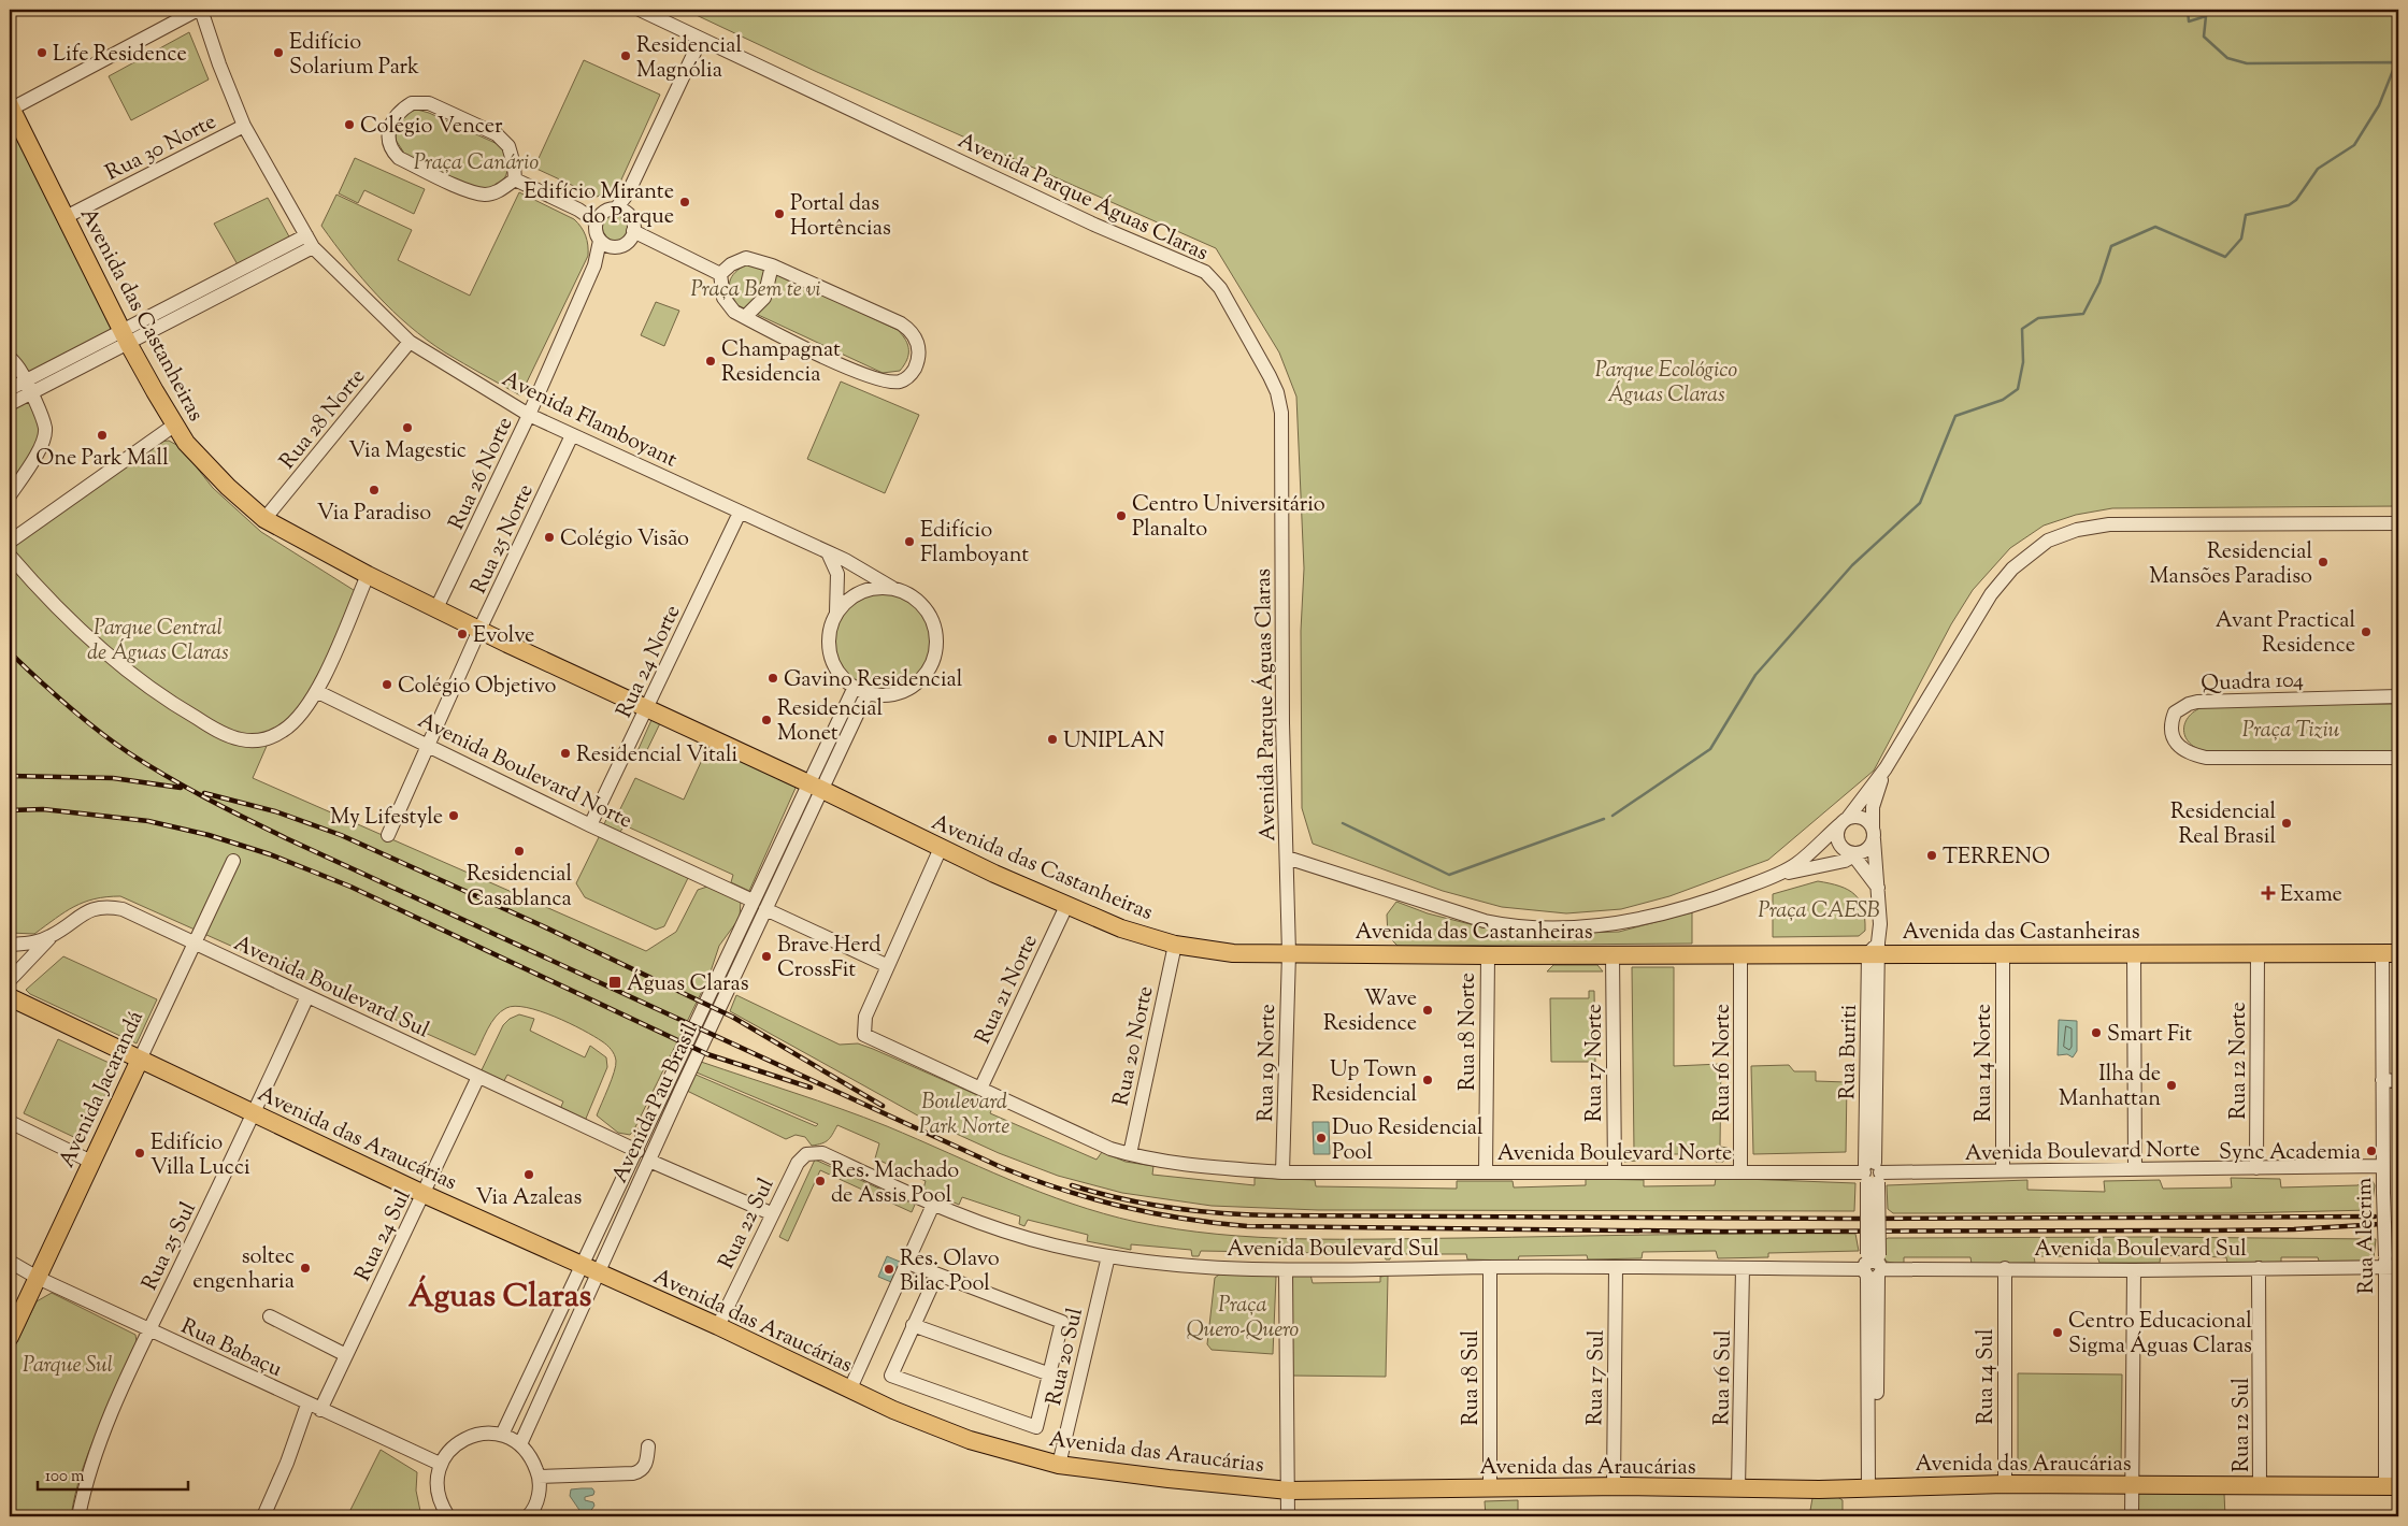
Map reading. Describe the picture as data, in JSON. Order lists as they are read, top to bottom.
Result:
{
  "streets": {
    "main road": ["Avenida das Castanheiras", "Avenida Jacarandá", "Avenida das Araucárias"],
    "street": [
      "Rua 30 Norte",
      "Avenida Parque Águas Claras",
      "Rua 28 Norte",
      "Avenida Flamboyant",
      "Rua 26 Norte",
      "Rua 25 Norte",
      "Rua 24 Norte",
      "Quadra 104",
      "Avenida Boulevard Norte",
      "Avenida Boulevard Sul",
      "Rua 21 Norte",
      "Rua 18 Norte",
      "Rua 20 Norte",
      "Rua Buriti",
      "Rua 12 Norte",
      "Rua 19 Norte",
      "Rua 17 Norte",
      "Rua 16 Norte",
      "Rua 14 Norte",
      "Avenida Pau Brasil",
      "Rua 22 Sul",
      "Rua 24 Sul",
      "Rua Alecrim",
      "Rua 25 Sul",
      "Rua Babaçu",
      "Rua 20 Sul",
      "Rua 14 Sul",
      "Rua 18 Sul",
      "Rua 17 Sul",
      "Rua 16 Sul",
      "Rua 12 Sul"
    ]
  },
  "crossings": [
    ["Rua 30 Norte", "Avenida das Castanheiras"],
    ["Rua 30 Norte", "Avenida Flamboyant"],
    ["Avenida Parque Águas Claras", "Rua Buriti"],
    ["Avenida Parque Águas Claras", "Rua 19 Norte"],
    ["Avenida das Castanheiras", "Rua 28 Norte"],
    ["Avenida das Castanheiras", "Rua 26 Norte"],
    ["Avenida das Castanheiras", "Rua 25 Norte"],
    ["Avenida das Castanheiras", "Rua 24 Norte"],
    ["Avenida das Castanheiras", "Rua 21 Norte"],
    ["Avenida das Castanheiras", "Rua 18 Norte"],
    ["Avenida das Castanheiras", "Rua 20 Norte"],
    ["Avenida das Castanheiras", "Rua Buriti"],
    ["Avenida das Castanheiras", "Rua 12 Norte"],
    ["Avenida das Castanheiras", "Rua 19 Norte"],
    ["Avenida das Castanheiras", "Rua 17 Norte"],
    ["Avenida das Castanheiras", "Rua 16 Norte"],
    ["Avenida das Castanheiras", "Rua 14 Norte"],
    ["Avenida das Castanheiras", "Avenida Pau Brasil"],
    ["Avenida das Castanheiras", "Rua Alecrim"],
    ["Rua 28 Norte", "Avenida Flamboyant"],
    ["Avenida Flamboyant", "Rua 26 Norte"],
    ["Avenida Flamboyant", "Rua 25 Norte"],
    ["Avenida Flamboyant", "Rua 24 Norte"],
    ["Avenida Flamboyant", "Avenida Pau Brasil"],
    ["Rua 25 Norte", "Avenida Boulevard Norte"],
    ["Rua 24 Norte", "Avenida Boulevard Norte"],
    ["Avenida Boulevard Norte", "Rua 21 Norte"],
    ["Avenida Boulevard Norte", "Rua 18 Norte"],
    ["Avenida Boulevard Norte", "Rua 20 Norte"],
    ["Avenida Boulevard Norte", "Rua Buriti"],
    ["Avenida Boulevard Norte", "Rua 12 Norte"],
    ["Avenida Boulevard Norte", "Rua 19 Norte"],
    ["Avenida Boulevard Norte", "Rua 17 Norte"],
    ["Avenida Boulevard Norte", "Rua 16 Norte"],
    ["Avenida Boulevard Norte", "Rua 14 Norte"],
    ["Avenida Boulevard Norte", "Avenida Pau Brasil"],
    ["Avenida Boulevard Norte", "Rua Alecrim"],
    ["Avenida Boulevard Sul", "Rua Buriti"],
    ["Avenida Boulevard Sul", "Avenida Jacarandá"],
    ["Avenida Boulevard Sul", "Avenida Pau Brasil"],
    ["Avenida Boulevard Sul", "Rua 22 Sul"],
    ["Avenida Boulevard Sul", "Rua 24 Sul"],
    ["Avenida Boulevard Sul", "Rua Alecrim"],
    ["Avenida Boulevard Sul", "Rua 25 Sul"],
    ["Avenida Boulevard Sul", "Rua 20 Sul"],
    ["Avenida Boulevard Sul", "Rua 14 Sul"],
    ["Avenida Boulevard Sul", "Rua 18 Sul"],
    ["Avenida Boulevard Sul", "Rua 17 Sul"],
    ["Avenida Boulevard Sul", "Rua 16 Sul"],
    ["Avenida Boulevard Sul", "Rua 12 Sul"],
    ["Rua Buriti", "Avenida das Araucárias"],
    ["Avenida Jacarandá", "Avenida das Araucárias"],
    ["Avenida Jacarandá", "Rua Babaçu"],
    ["Avenida Pau Brasil", "Avenida das Araucárias"],
    ["Avenida das Araucárias", "Rua 22 Sul"],
    ["Avenida das Araucárias", "Rua 24 Sul"],
    ["Avenida das Araucárias", "Rua Alecrim"],
    ["Avenida das Araucárias", "Rua 25 Sul"],
    ["Avenida das Araucárias", "Rua 20 Sul"],
    ["Avenida das Araucárias", "Rua 14 Sul"],
    ["Avenida das Araucárias", "Rua 18 Sul"],
    ["Avenida das Araucárias", "Rua 17 Sul"],
    ["Avenida das Araucárias", "Rua 16 Sul"],
    ["Avenida das Araucárias", "Rua 12 Sul"],
    ["Rua 24 Sul", "Rua Babaçu"],
    ["Rua 25 Sul", "Rua Babaçu"]
  ],
  "districts": ["Águas Claras"],
  "parks": [
    "Praça Canário",
    "Praça Bem te vi",
    "Parque Ecológico Águas Claras",
    "Parque Central de Águas Claras",
    "Praça Tiziu",
    "Praça CAESB",
    "Boulevard Park Norte",
    "Praça Quero-Quero",
    "Parque Sul"
  ],
  "places": {
    "other": [
      "Life Residence",
      "Edifício Solarium Park",
      "Residencial Magnólia",
      "Colégio Vencer",
      "Edifício Mirante do Parque",
      "Portal das Hortências",
      "Champagnat Residencia",
      "Via Magestic",
      "One Park Mall",
      "Via Paradiso",
      "Centro Universitário Planalto",
      "Colégio Visão",
      "Edifício Flamboyant",
      "Residencial Mansões Paradiso",
      "Avant Practical Residence",
      "Evolve",
      "Gavino Residencial",
      "Colégio Objetivo",
      "Residencial Monet",
      "UNIPLAN",
      "Residencial Vitali",
      "My Lifestyle",
      "Residencial Real Brasil",
      "Residencial Casablanca",
      "TERRENO",
      "Brave Herd CrossFit",
      "Wave Residence",
      "Smart Fit",
      "Up Town Residencial",
      "Ilha de Manhattan",
      "Duo Residencial Pool",
      "Sync Academia",
      "Edifício Villa Lucci",
      "Via Azaleas",
      "Res. Machado de Assis Pool",
      "soltec engenharia",
      "Res. Olavo Bilac Pool",
      "Centro Educacional Sigma Águas Claras"
    ],
    "health": ["Exame"],
    "transit": ["Águas Claras"]
  },
  "scale_bar": "100 m"
}
